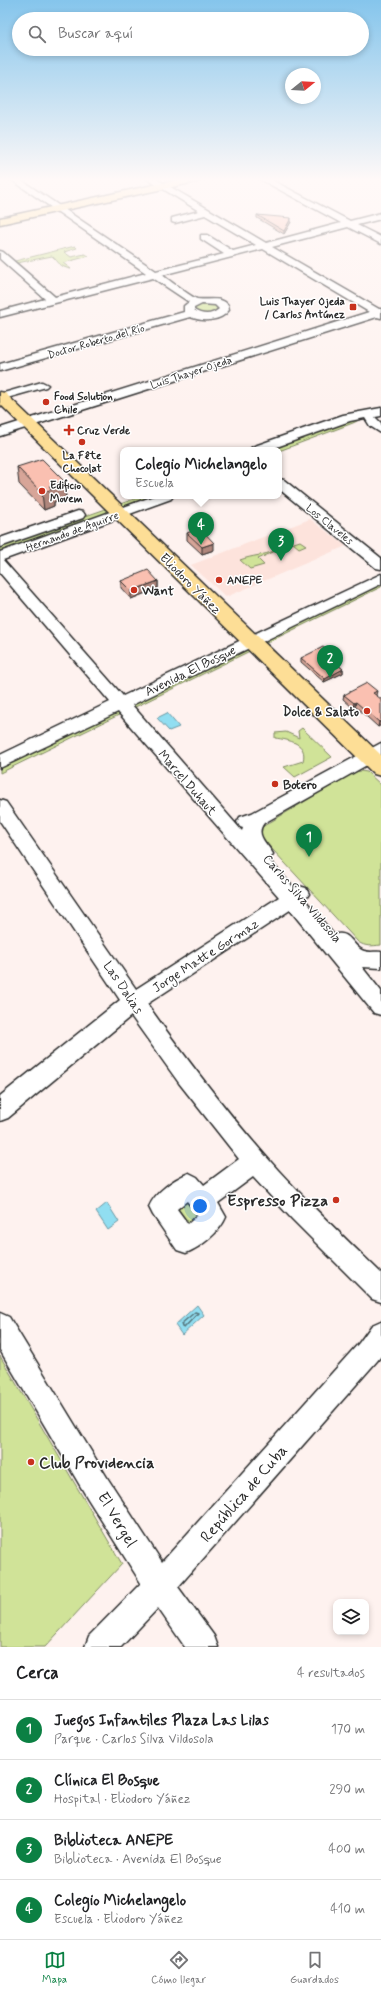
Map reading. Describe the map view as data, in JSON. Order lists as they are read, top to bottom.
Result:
{
  "streets": {
    "main road": ["Eliodoro Yáñez"],
    "street": [
      "Doctor Roberto del Río",
      "Luis Thayer Ojeda",
      "Los Claveles",
      "Hernando de Aguirre",
      "Avenida El Bosque",
      "Marcel Duhaut",
      "Carlos Silva Vildosola",
      "Jorge Matte Gormaz",
      "Las Dalias",
      "República de Cuba",
      "El Vergel"
    ]
  },
  "crossings": [
    ["Luis Thayer Ojeda", "Eliodoro Yáñez"],
    ["Hernando de Aguirre", "Eliodoro Yáñez"],
    ["Eliodoro Yáñez", "Avenida El Bosque"],
    ["Avenida El Bosque", "Marcel Duhaut"],
    ["Marcel Duhaut", "Carlos Silva Vildosola"],
    ["Marcel Duhaut", "Jorge Matte Gormaz"],
    ["Carlos Silva Vildosola", "Jorge Matte Gormaz"],
    ["Jorge Matte Gormaz", "Las Dalias"],
    ["República de Cuba", "El Vergel"]
  ],
  "places": {
    "transit": ["Luis Thayer Ojeda / Carlos Antúnez"],
    "other": [
      "Food Solution Chile",
      "La Fête Chocolat",
      "Edificio Movem",
      "ANEPE",
      "Want",
      "Dolce & Salato",
      "Botero",
      "Espresso Pizza",
      "Club Providencia"
    ],
    "health": ["Cruz Verde"]
  },
  "north": "right",
  "page": {
    "search": "Buscar aquí",
    "popup": ["Colegio Michelangelo", "Escuela"],
    "pins": [
      "4",
      "3",
      "2",
      "1"
    ],
    "heading": ["Cerca", "4 resultados"],
    "list": [
      {
        "mark": "1",
        "name": "Juegos Infantiles Plaza Las Lilas",
        "note": "Parque · Carlos Silva Vildosola",
        "value": "170 m"
      },
      {
        "mark": "2",
        "name": "Clínica El Bosque",
        "note": "Hospital · Eliodoro Yáñez",
        "value": "290 m"
      },
      {
        "mark": "3",
        "name": "Biblioteca ANEPE",
        "note": "Biblioteca · Avenida El Bosque",
        "value": "400 m"
      },
      {
        "mark": "4",
        "name": "Colegio Michelangelo",
        "note": "Escuela · Eliodoro Yáñez",
        "value": "410 m"
      }
    ],
    "nav": ["Mapa", "Cómo llegar", "Guardados"]
  }
}
